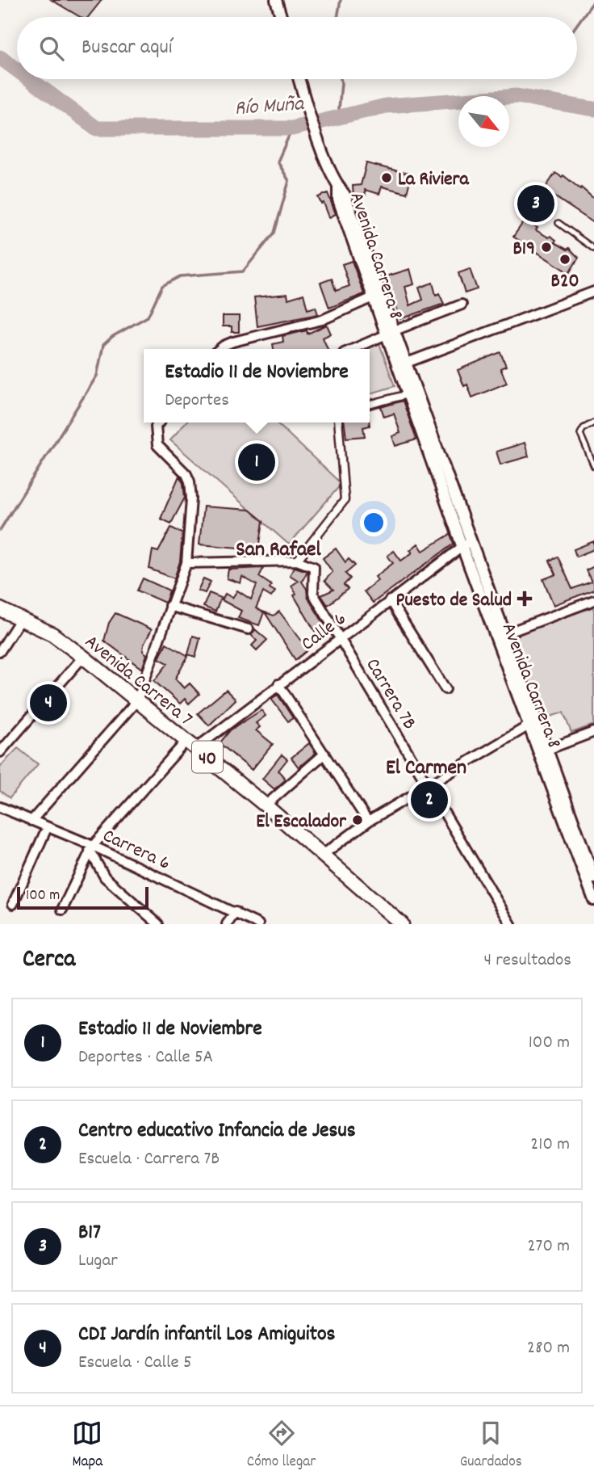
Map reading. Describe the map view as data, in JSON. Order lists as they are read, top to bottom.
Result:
{
  "streets": {
    "main road": ["Avenida Carrera 7", "40"],
    "street": [
      "Avenida Carrera 8",
      "Calle 6",
      "Carrera 7B",
      "Carrera 6"
    ]
  },
  "crossings": [
    ["Avenida Carrera 8", "Calle 6"],
    ["Calle 6", "Avenida Carrera 7"],
    ["Calle 6", "Carrera 7B"],
    ["Calle 6", "Carrera 6"]
  ],
  "districts": ["San Rafael", "El Carmen"],
  "water": ["Río Muña"],
  "places": {
    "other": [
      "La Riviera",
      "B19",
      "B20",
      "El Escalador"
    ],
    "health": ["Puesto de Salud"]
  },
  "scale_bar": "100 m",
  "north": "bottom right",
  "page": {
    "search": "Buscar aquí",
    "pins": [
      "3",
      "1",
      "4",
      "2"
    ],
    "popup": ["Estadio 11 de Noviembre", "Deportes"],
    "scale": "100 m",
    "heading": ["Cerca", "4 resultados"],
    "list": [
      {
        "mark": "1",
        "name": "Estadio 11 de Noviembre",
        "note": "Deportes · Calle 5A",
        "value": "100 m"
      },
      {
        "mark": "2",
        "name": "Centro educativo Infancia de Jesus",
        "note": "Escuela · Carrera 7B",
        "value": "210 m"
      },
      {
        "mark": "3",
        "name": "B17",
        "note": "Lugar",
        "value": "270 m"
      },
      {
        "mark": "4",
        "name": "CDI Jardín infantil Los Amiguitos",
        "note": "Escuela · Calle 5",
        "value": "280 m"
      }
    ],
    "nav": ["Mapa", "Cómo llegar", "Guardados"]
  }
}
